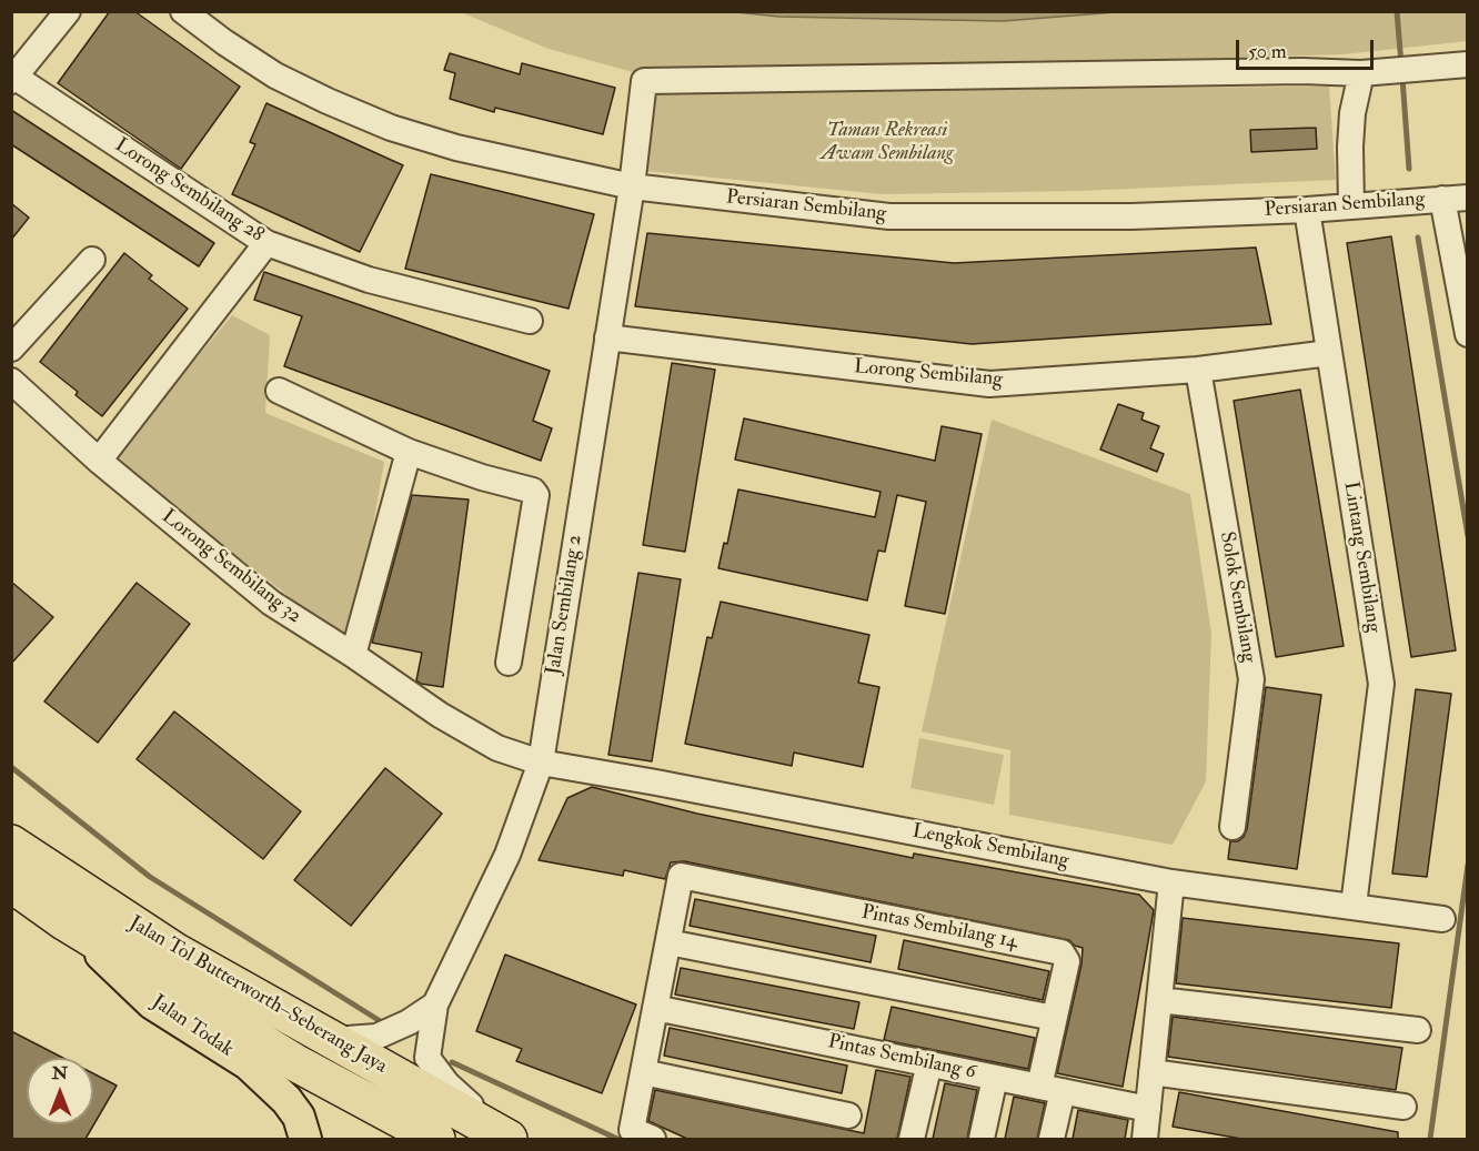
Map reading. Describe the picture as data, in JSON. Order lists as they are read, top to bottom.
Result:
{
  "streets": {
    "highway": ["Jalan Tol Butterworth–Seberang Jaya"],
    "main road": ["Jalan Todak"],
    "street": [
      "Lorong Sembilang 28",
      "Persiaran Sembilang",
      "Lorong Sembilang",
      "Lintang Sembilang",
      "Lorong Sembilang 32",
      "Solok Sembilang",
      "Jalan Sembilang 2",
      "Lengkok Sembilang",
      "Pintas Sembilang 14",
      "Pintas Sembilang 6"
    ]
  },
  "crossings": [
    ["Persiaran Sembilang", "Lintang Sembilang"],
    ["Persiaran Sembilang", "Jalan Sembilang 2"],
    ["Lorong Sembilang", "Lintang Sembilang"],
    ["Lorong Sembilang", "Solok Sembilang"],
    ["Lorong Sembilang", "Jalan Sembilang 2"],
    ["Lintang Sembilang", "Lengkok Sembilang"],
    ["Lorong Sembilang 32", "Jalan Sembilang 2"],
    ["Lorong Sembilang 32", "Lengkok Sembilang"],
    ["Jalan Sembilang 2", "Lengkok Sembilang"],
    ["Jalan Sembilang 2", "Jalan Tol Butterworth–Seberang Jaya"],
    ["Pintas Sembilang 14", "Pintas Sembilang 6"],
    ["Jalan Tol Butterworth–Seberang Jaya", "Jalan Todak"]
  ],
  "parks": ["Taman Rekreasi Awam Sembilang"],
  "scale_bar": "50 m",
  "north": "top"
}
